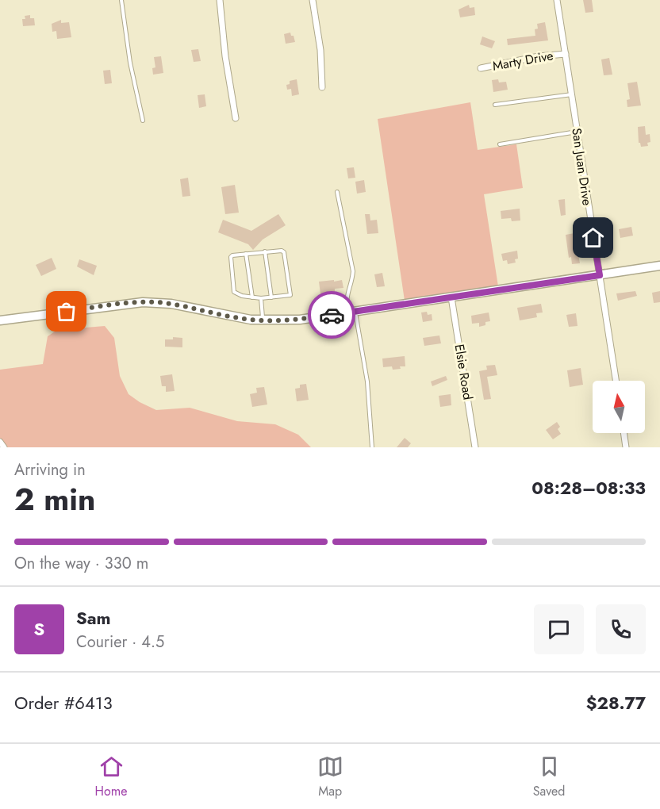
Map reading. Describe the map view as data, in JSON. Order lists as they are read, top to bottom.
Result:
{
  "streets": {
    "street": ["Marty Drive", "San Juan Drive", "Elsie Road"]
  },
  "crossings": [
    ["Marty Drive", "San Juan Drive"]
  ],
  "north": "top",
  "page": {
    "heading": ["2 min", "Arriving in", "08:28–08:33"],
    "panel": [
      "Sam",
      "Courier · 4.5",
      "Order #6413",
      "$28.77"
    ],
    "bar": "On the way · 330 m",
    "round": "S",
    "tabs": ["Home", "Map", "Saved"]
  }
}
